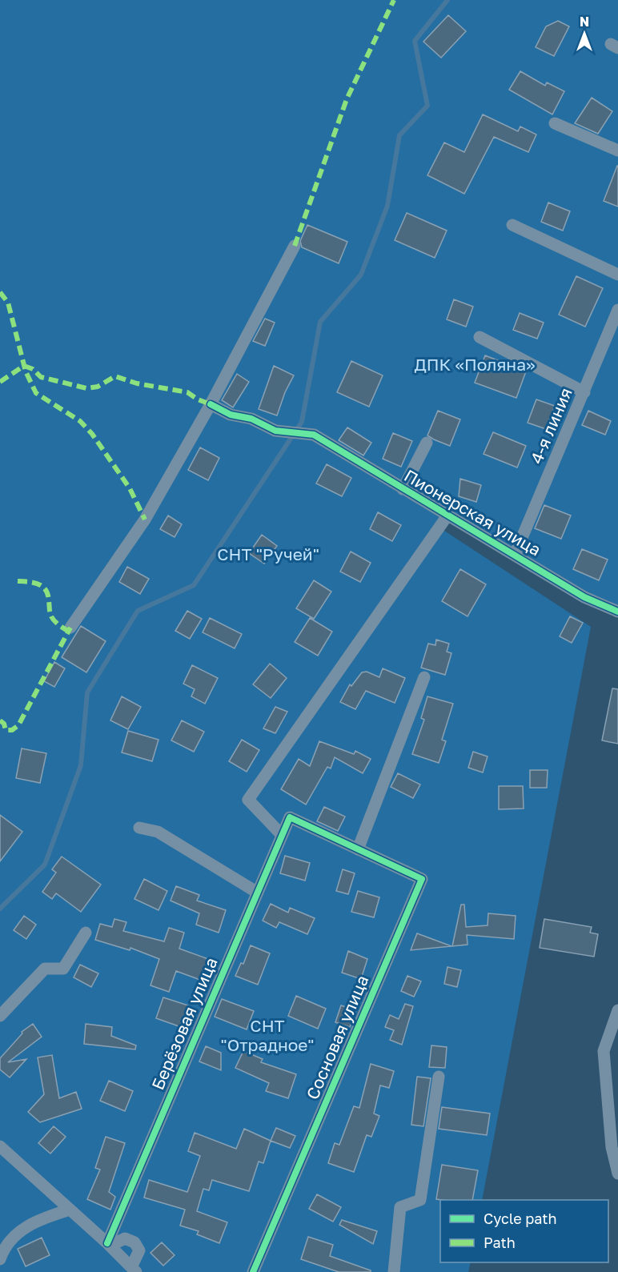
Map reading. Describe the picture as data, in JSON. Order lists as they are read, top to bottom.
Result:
{
  "streets": {
    "street": [
      "4-я линия",
      "Пионерская улица",
      "Берёзовая улица",
      "Сосновая улица"
    ]
  },
  "crossings": [
    ["4-я линия", "Пионерская улица"],
    ["Берёзовая улица", "Сосновая улица"]
  ],
  "parks": ["ДПК «Поляна»", "СНТ \"Ручей\"", "СНТ \"Отрадное\""],
  "legend": ["Cycle path", "Path"],
  "north": "top"
}
